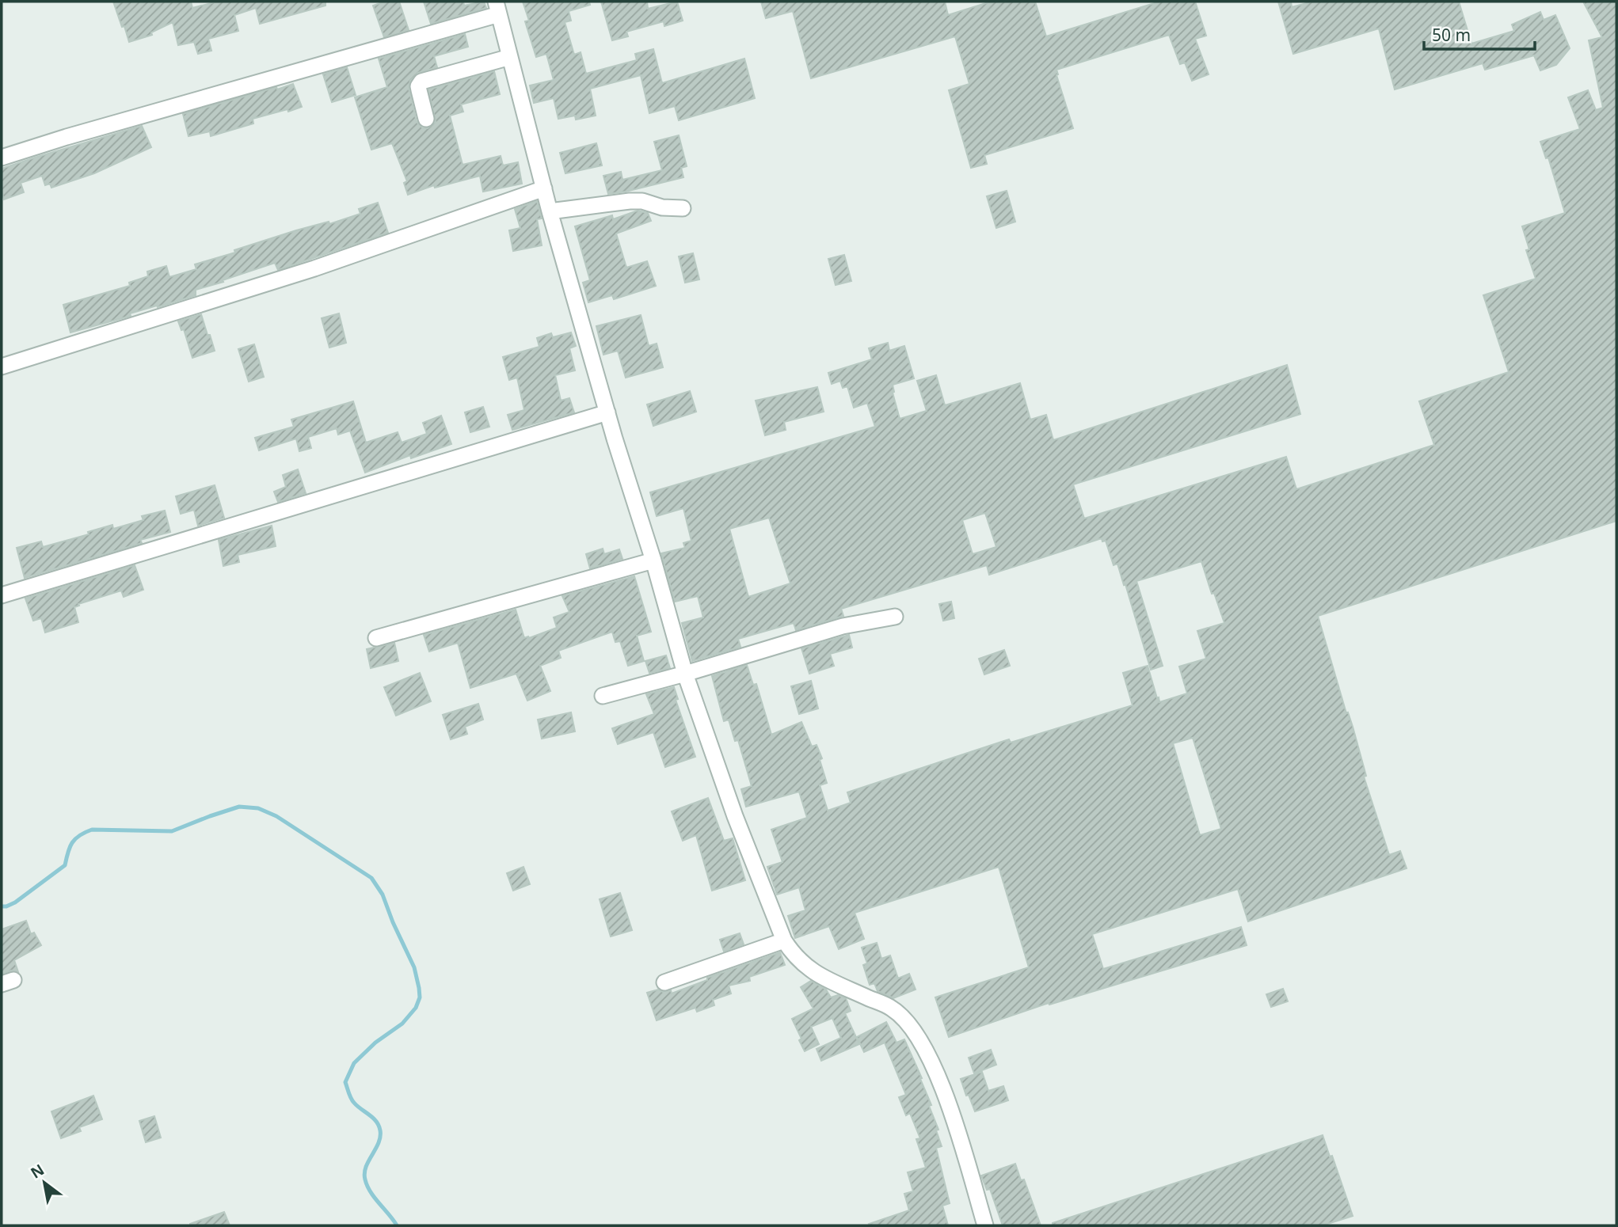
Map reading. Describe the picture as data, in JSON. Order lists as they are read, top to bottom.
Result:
{
  "scale_bar": "50 m",
  "north": "top left"
}
